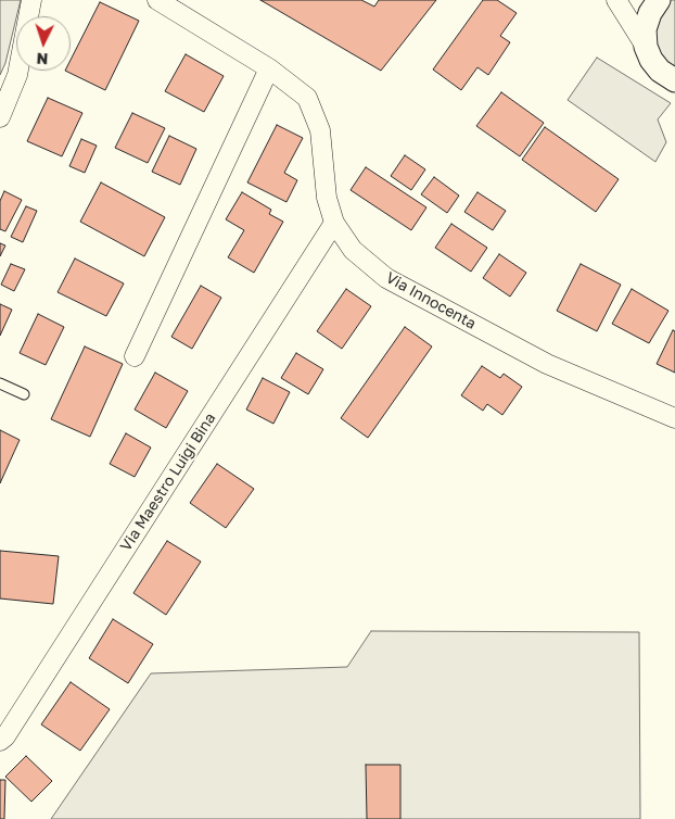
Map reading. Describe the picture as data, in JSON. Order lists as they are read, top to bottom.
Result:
{
  "streets": {
    "street": ["Via Innocenta", "Via Maestro Luigi Bina"]
  },
  "crossings": [
    ["Via Innocenta", "Via Maestro Luigi Bina"]
  ],
  "north": "bottom"
}
